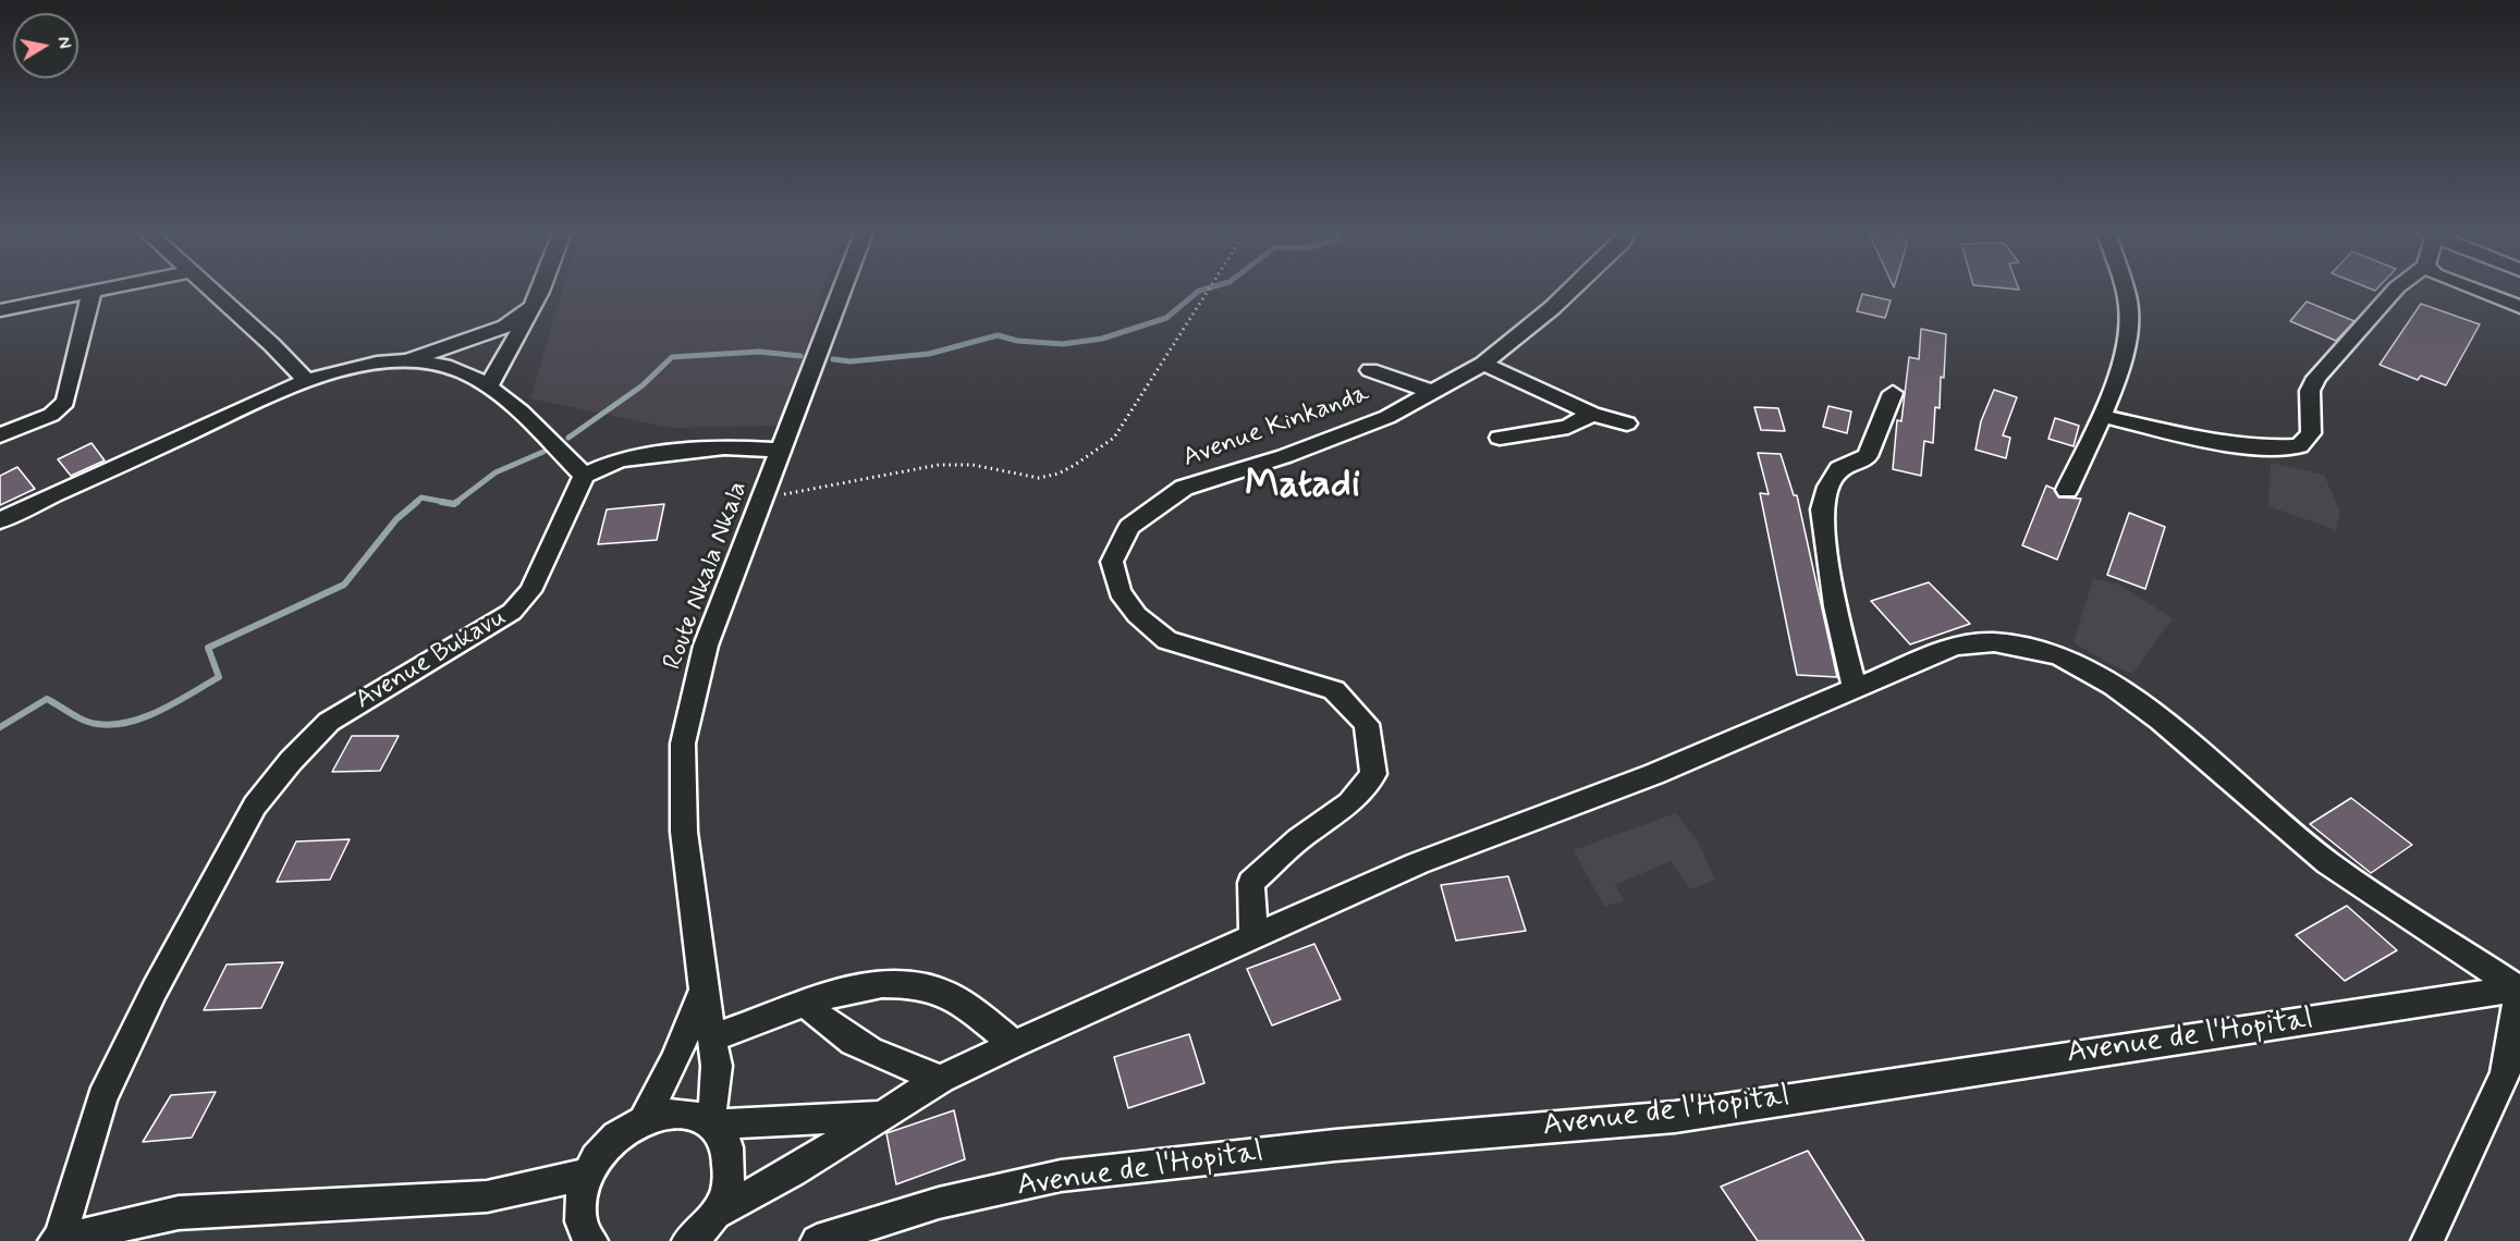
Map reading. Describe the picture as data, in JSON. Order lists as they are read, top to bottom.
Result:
{
  "streets": {
    "street": [
      "Avenue Kinkanda",
      "Route Nkala Nkala",
      "Avenue Bukavu",
      "Avenue de l'Hopital"
    ]
  },
  "districts": ["Matadi"],
  "north": "right"
}
